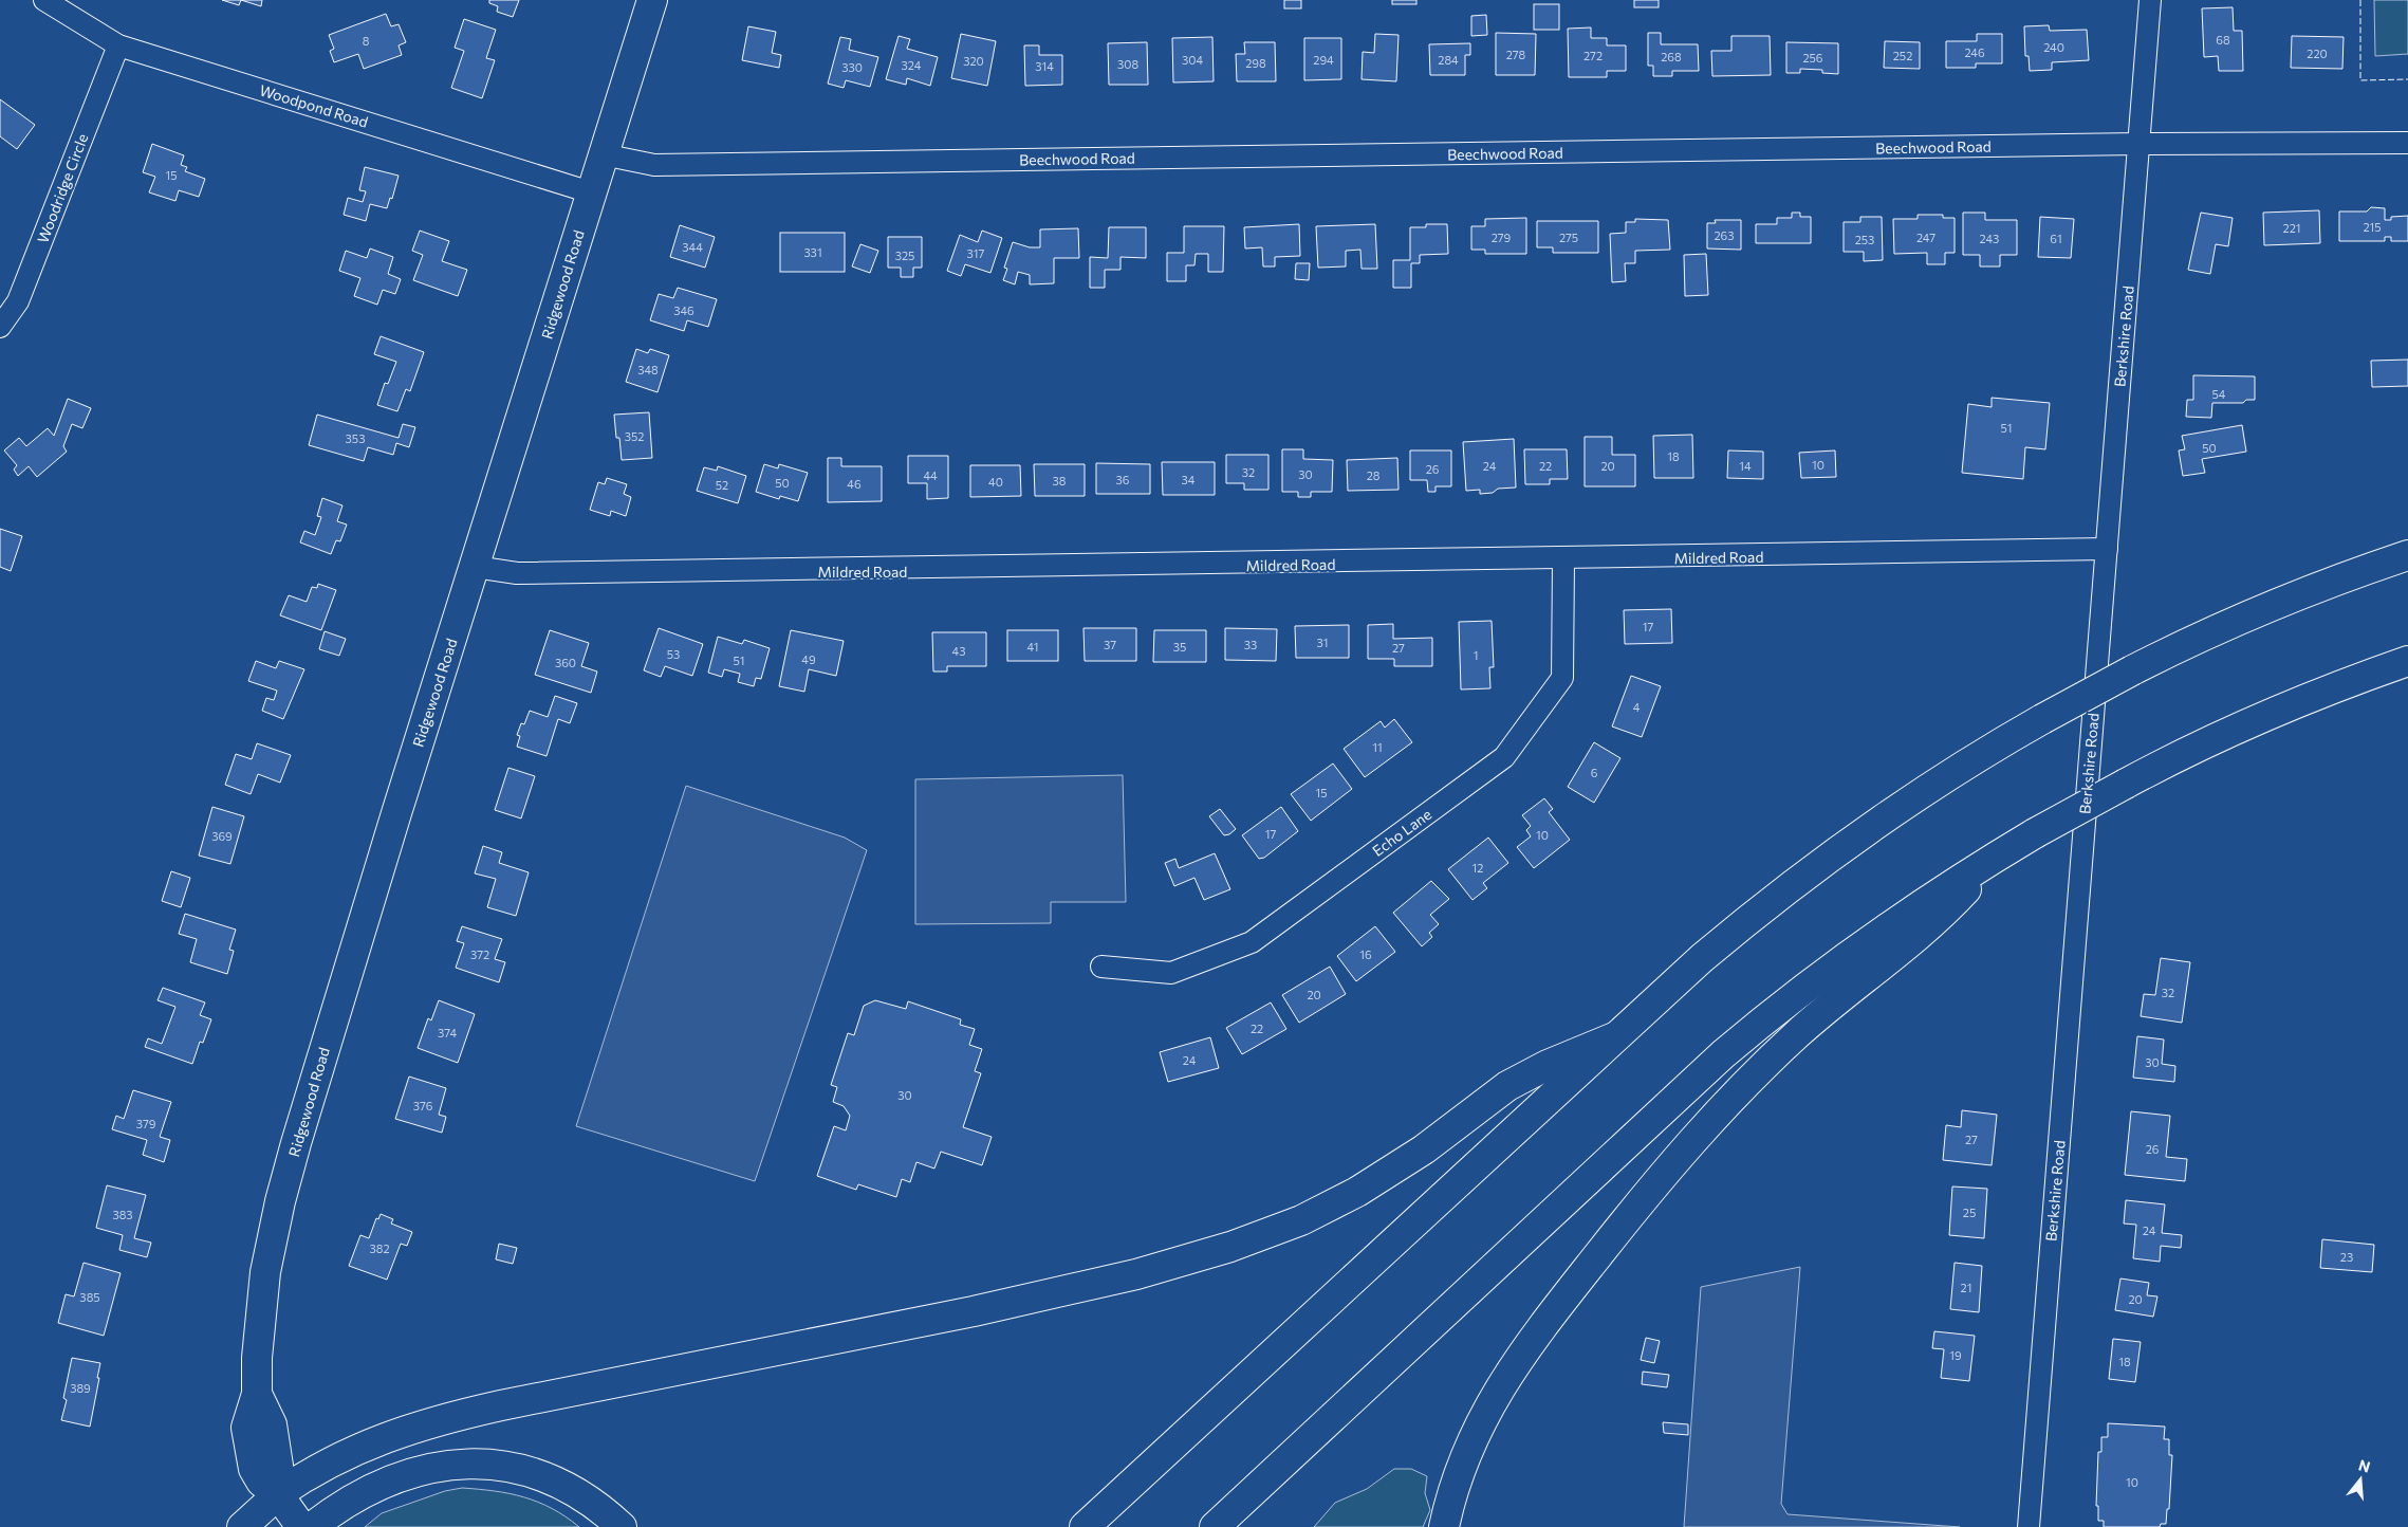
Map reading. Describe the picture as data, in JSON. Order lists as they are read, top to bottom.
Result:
{
  "streets": {
    "main road": ["Ridgewood Road"],
    "street": [
      "Woodpond Road",
      "Beechwood Road",
      "Woodridge Circle",
      "Berkshire Road",
      "Mildred Road",
      "Echo Lane"
    ]
  },
  "crossings": [
    ["Woodpond Road", "Woodridge Circle"],
    ["Woodpond Road", "Ridgewood Road"],
    ["Beechwood Road", "Ridgewood Road"],
    ["Beechwood Road", "Berkshire Road"],
    ["Ridgewood Road", "Mildred Road"],
    ["Berkshire Road", "Mildred Road"],
    ["Mildred Road", "Echo Lane"]
  ],
  "house_numbers": [
    "68",
    "8",
    "240",
    "246",
    "220",
    "278",
    "272",
    "252",
    "268",
    "256",
    "304",
    "294",
    "284",
    "320",
    "298",
    "308",
    "324",
    "314",
    "330",
    "15",
    "215",
    "221",
    "263",
    "279",
    "275",
    "247",
    "243",
    "61",
    "253",
    "344",
    "331",
    "317",
    "325",
    "346",
    "348",
    "54",
    "51",
    "352",
    "353",
    "50",
    "18",
    "10",
    "24",
    "22",
    "20",
    "14",
    "26",
    "32",
    "30",
    "44",
    "28",
    "36",
    "34",
    "38",
    "40",
    "50",
    "46",
    "52",
    "17",
    "31",
    "37",
    "33",
    "41",
    "35",
    "27",
    "43",
    "53",
    "1",
    "49",
    "51",
    "360",
    "4",
    "11",
    "6",
    "15",
    "17",
    "10",
    "369",
    "12",
    "372",
    "16",
    "32",
    "20",
    "22",
    "374",
    "24",
    "30",
    "30",
    "376",
    "379",
    "27",
    "26",
    "25",
    "383",
    "24",
    "382",
    "23",
    "21",
    "385",
    "20",
    "19",
    "18",
    "389",
    "10"
  ],
  "north": "top"
}
